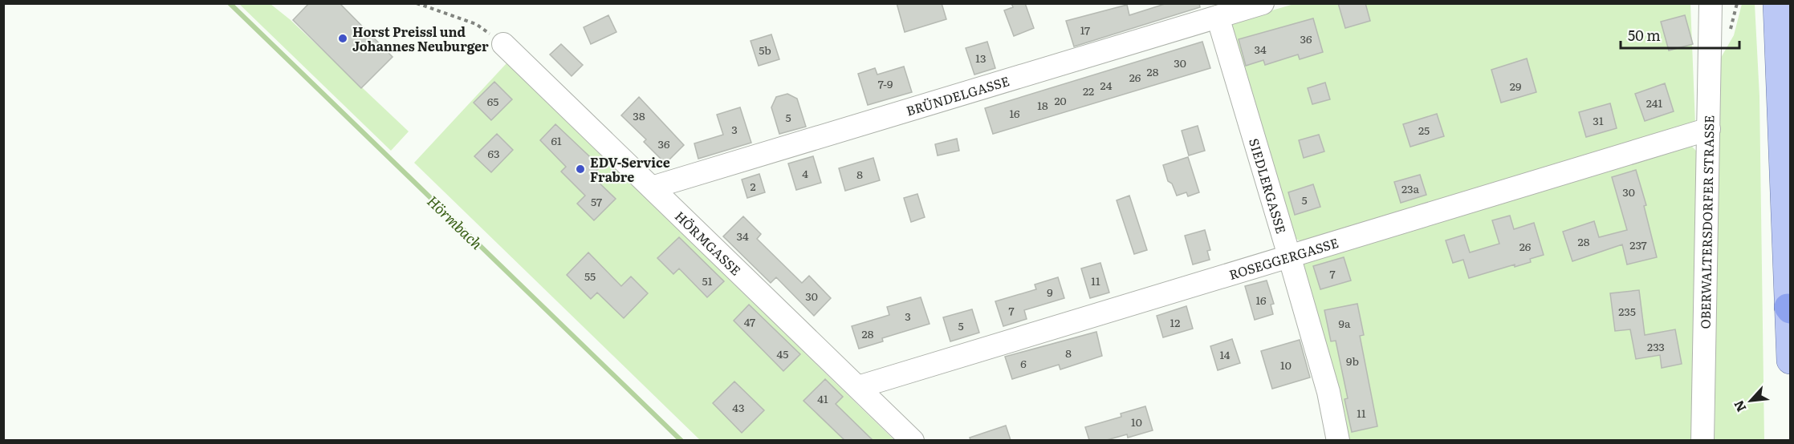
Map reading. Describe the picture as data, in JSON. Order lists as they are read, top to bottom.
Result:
{
  "streets": {
    "street": [
      "BRÜNDELGASSE",
      "SIEDLERGASSE",
      "OBERWALTERSDORFER STRASSE",
      "HÖRMGASSE",
      "ROSEGGERGASSE"
    ]
  },
  "crossings": [
    ["BRÜNDELGASSE", "SIEDLERGASSE"],
    ["BRÜNDELGASSE", "HÖRMGASSE"],
    ["SIEDLERGASSE", "ROSEGGERGASSE"],
    ["OBERWALTERSDORFER STRASSE", "ROSEGGERGASSE"],
    ["HÖRMGASSE", "ROSEGGERGASSE"]
  ],
  "water": ["Hörmbach"],
  "places": ["Horst Preissl und Johannes Neuburger", "EDV-Service Frabre"],
  "house_numbers": [
    "17",
    "36",
    "34",
    "5b",
    "13",
    "30",
    "28",
    "26",
    "7-9",
    "24",
    "29",
    "22",
    "20",
    "65",
    "241",
    "18",
    "16",
    "38",
    "5",
    "31",
    "3",
    "25",
    "61",
    "36",
    "63",
    "4",
    "8",
    "2",
    "23a",
    "30",
    "5",
    "57",
    "34",
    "28",
    "237",
    "26",
    "7",
    "55",
    "51",
    "11",
    "9",
    "30",
    "16",
    "7",
    "235",
    "3",
    "47",
    "12",
    "9a",
    "5",
    "28",
    "233",
    "8",
    "45",
    "14",
    "9b",
    "6",
    "10",
    "41",
    "43",
    "11",
    "10"
  ],
  "scale_bar": "50 m",
  "north": "bottom left"
}
